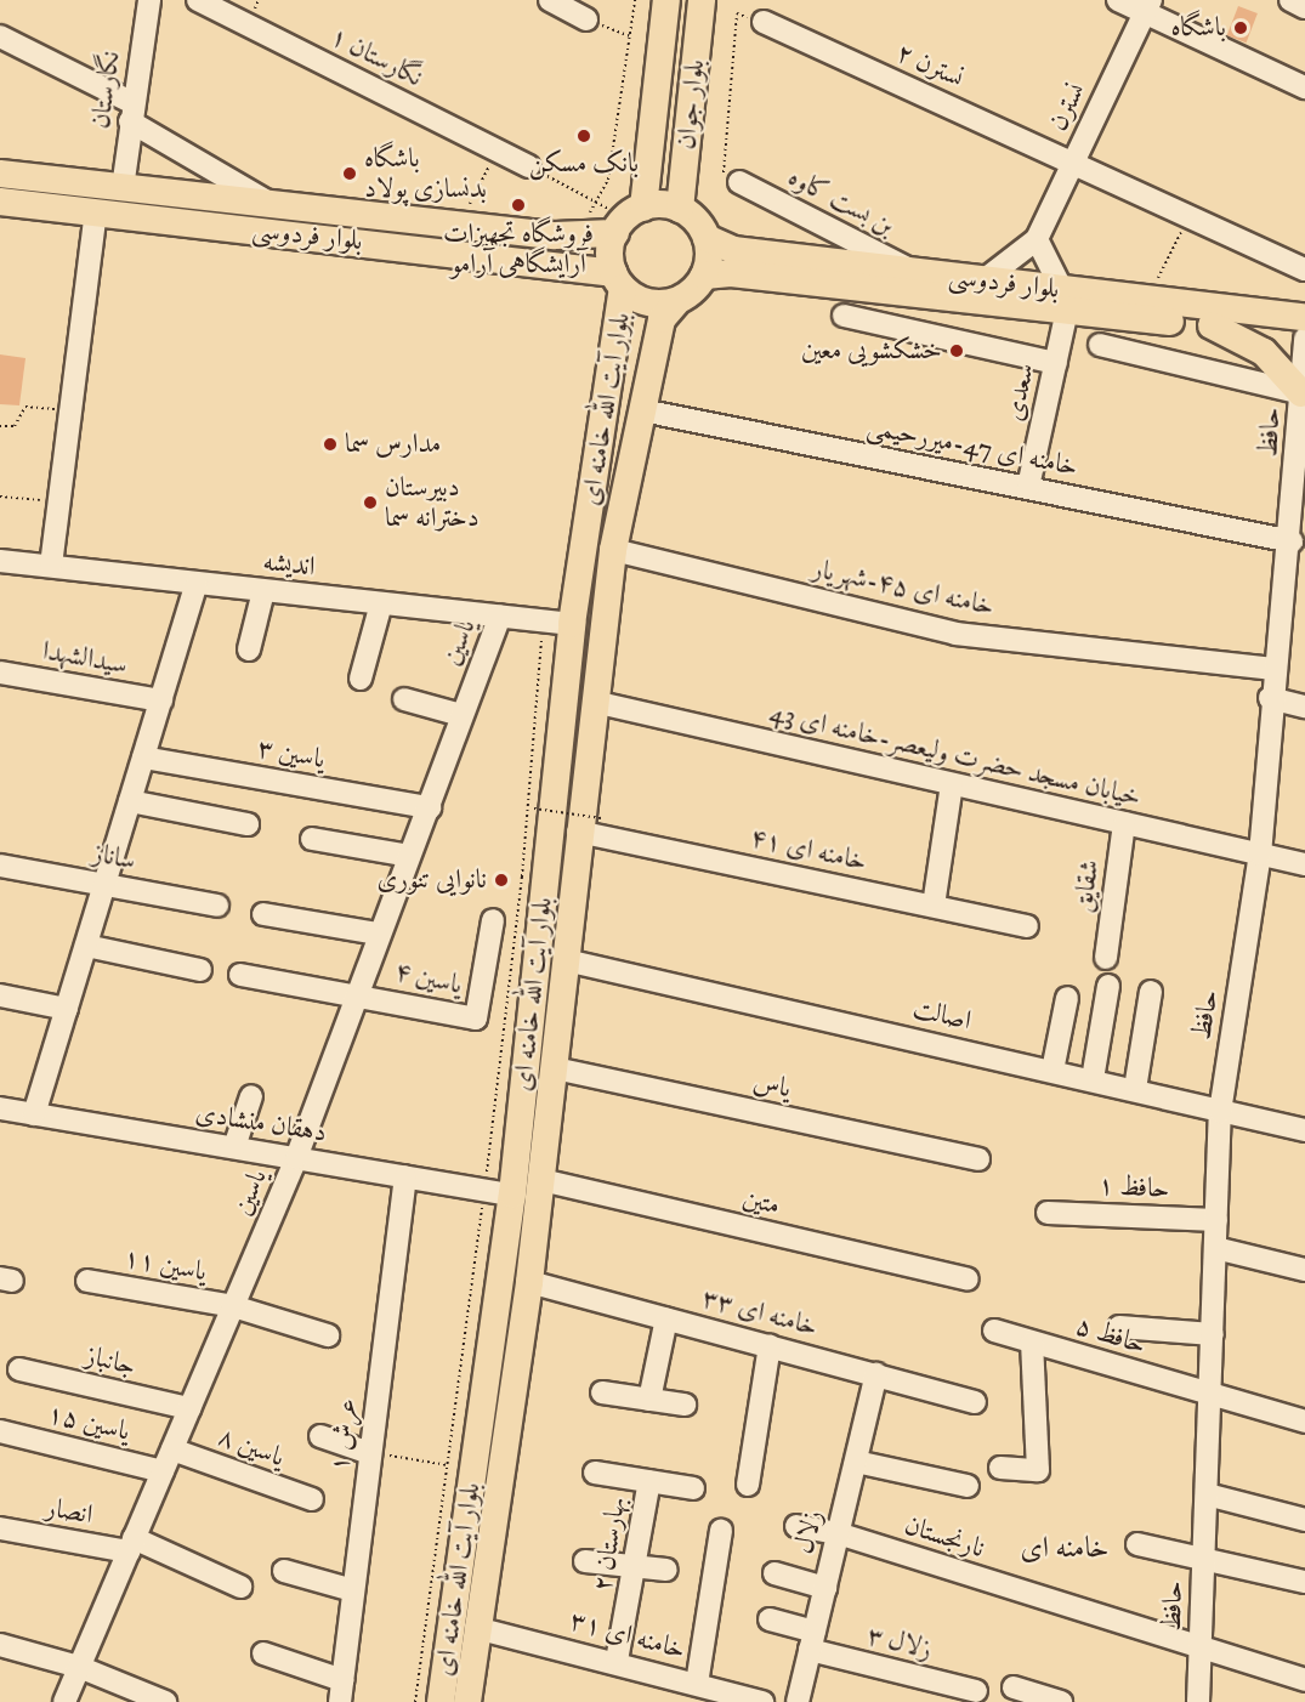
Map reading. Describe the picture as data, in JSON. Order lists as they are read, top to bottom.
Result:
{
  "streets": {
    "main road": ["بلوار جوان", "بلوار فردوسی", "بلوار آیت الله خامنه ای"],
    "street": [
      "نگارستان ۱",
      "نسترن ۲",
      "نگارستان",
      "نسترن",
      "بن بست کاوه",
      "سعدی",
      "حافظ",
      "خامنه ای 47-میررحیمی",
      "اندیشه",
      "خامنه ای ۴۵-شهریار",
      "یاسین",
      "سیدالشهدا",
      "یاسین ۳",
      "خیابان مسجد حضرت ولیعصر-خامنه ای 43",
      "خامنه ای ۴۱",
      "ساناز",
      "شقایق",
      "یاسین ۴",
      "اصالت",
      "یاس",
      "دهقان منشادی",
      "حافظ ۱",
      "متین",
      "یاسین ۱۱",
      "خامنه ای ۳۳",
      "حافظ ۵",
      "جانباز",
      "یاسین ۱۵",
      "عرش ۱",
      "یاسین ۸",
      "انصار",
      "زلال",
      "نارنجستان",
      "بهارستان ۲",
      "خامنه ای ۳۱",
      "۳ زلال"
    ]
  },
  "crossings": [
    ["نسترن ۲", "نسترن"],
    ["نگارستان", "بلوار فردوسی"],
    ["بلوار جوان", "بلوار فردوسی"],
    ["بلوار جوان", "بلوار آیت الله خامنه ای"],
    ["نسترن", "بلوار فردوسی"],
    ["بن بست کاوه", "بلوار فردوسی"],
    ["بلوار فردوسی", "سعدی"],
    ["بلوار فردوسی", "بلوار آیت الله خامنه ای"],
    ["بلوار فردوسی", "حافظ"],
    ["سعدی", "خامنه ای 47-میررحیمی"],
    ["بلوار آیت الله خامنه ای", "خامنه ای 47-میررحیمی"],
    ["بلوار آیت الله خامنه ای", "اندیشه"],
    ["بلوار آیت الله خامنه ای", "خامنه ای ۴۵-شهریار"],
    ["بلوار آیت الله خامنه ای", "خیابان مسجد حضرت ولیعصر-خامنه ای 43"],
    ["بلوار آیت الله خامنه ای", "خامنه ای ۴۱"],
    ["بلوار آیت الله خامنه ای", "اصالت"],
    ["بلوار آیت الله خامنه ای", "یاس"],
    ["بلوار آیت الله خامنه ای", "دهقان منشادی"],
    ["بلوار آیت الله خامنه ای", "متین"],
    ["بلوار آیت الله خامنه ای", "خامنه ای ۳۳"],
    ["بلوار آیت الله خامنه ای", "خامنه ای ۳۱"],
    ["حافظ", "خامنه ای 47-میررحیمی"],
    ["حافظ", "خامنه ای ۴۵-شهریار"],
    ["حافظ", "خیابان مسجد حضرت ولیعصر-خامنه ای 43"],
    ["حافظ", "اصالت"],
    ["حافظ", "حافظ ۱"],
    ["حافظ", "حافظ ۵"],
    ["حافظ", "نارنجستان"],
    ["اندیشه", "یاسین"],
    ["یاسین", "یاسین ۳"],
    ["یاسین", "یاسین ۴"],
    ["یاسین", "دهقان منشادی"],
    ["یاسین", "یاسین ۱۱"],
    ["یاسین", "جانباز"],
    ["یاسین", "یاسین ۱۵"],
    ["یاسین", "یاسین ۸"],
    ["یاسین", "انصار"],
    ["خیابان مسجد حضرت ولیعصر-خامنه ای 43", "شقایق"],
    ["دهقان منشادی", "عرش ۱"],
    ["خامنه ای ۳۳", "زلال"],
    ["زلال", "نارنجستان"],
    ["زلال", "۳ زلال"],
    ["بهارستان ۲", "خامنه ای ۳۱"]
  ],
  "districts": ["خامنه ای"],
  "places": [
    "باشگاه",
    "بانک مسکن",
    "باشگاه بدنسازی پولاد",
    "فروشگاه تجهیزات آرایشگاهی آرامو",
    "خشکشویی معین",
    "مدارس سما",
    "دبیرستان دخترانه سما",
    "نانوایی تنوری"
  ]
}
